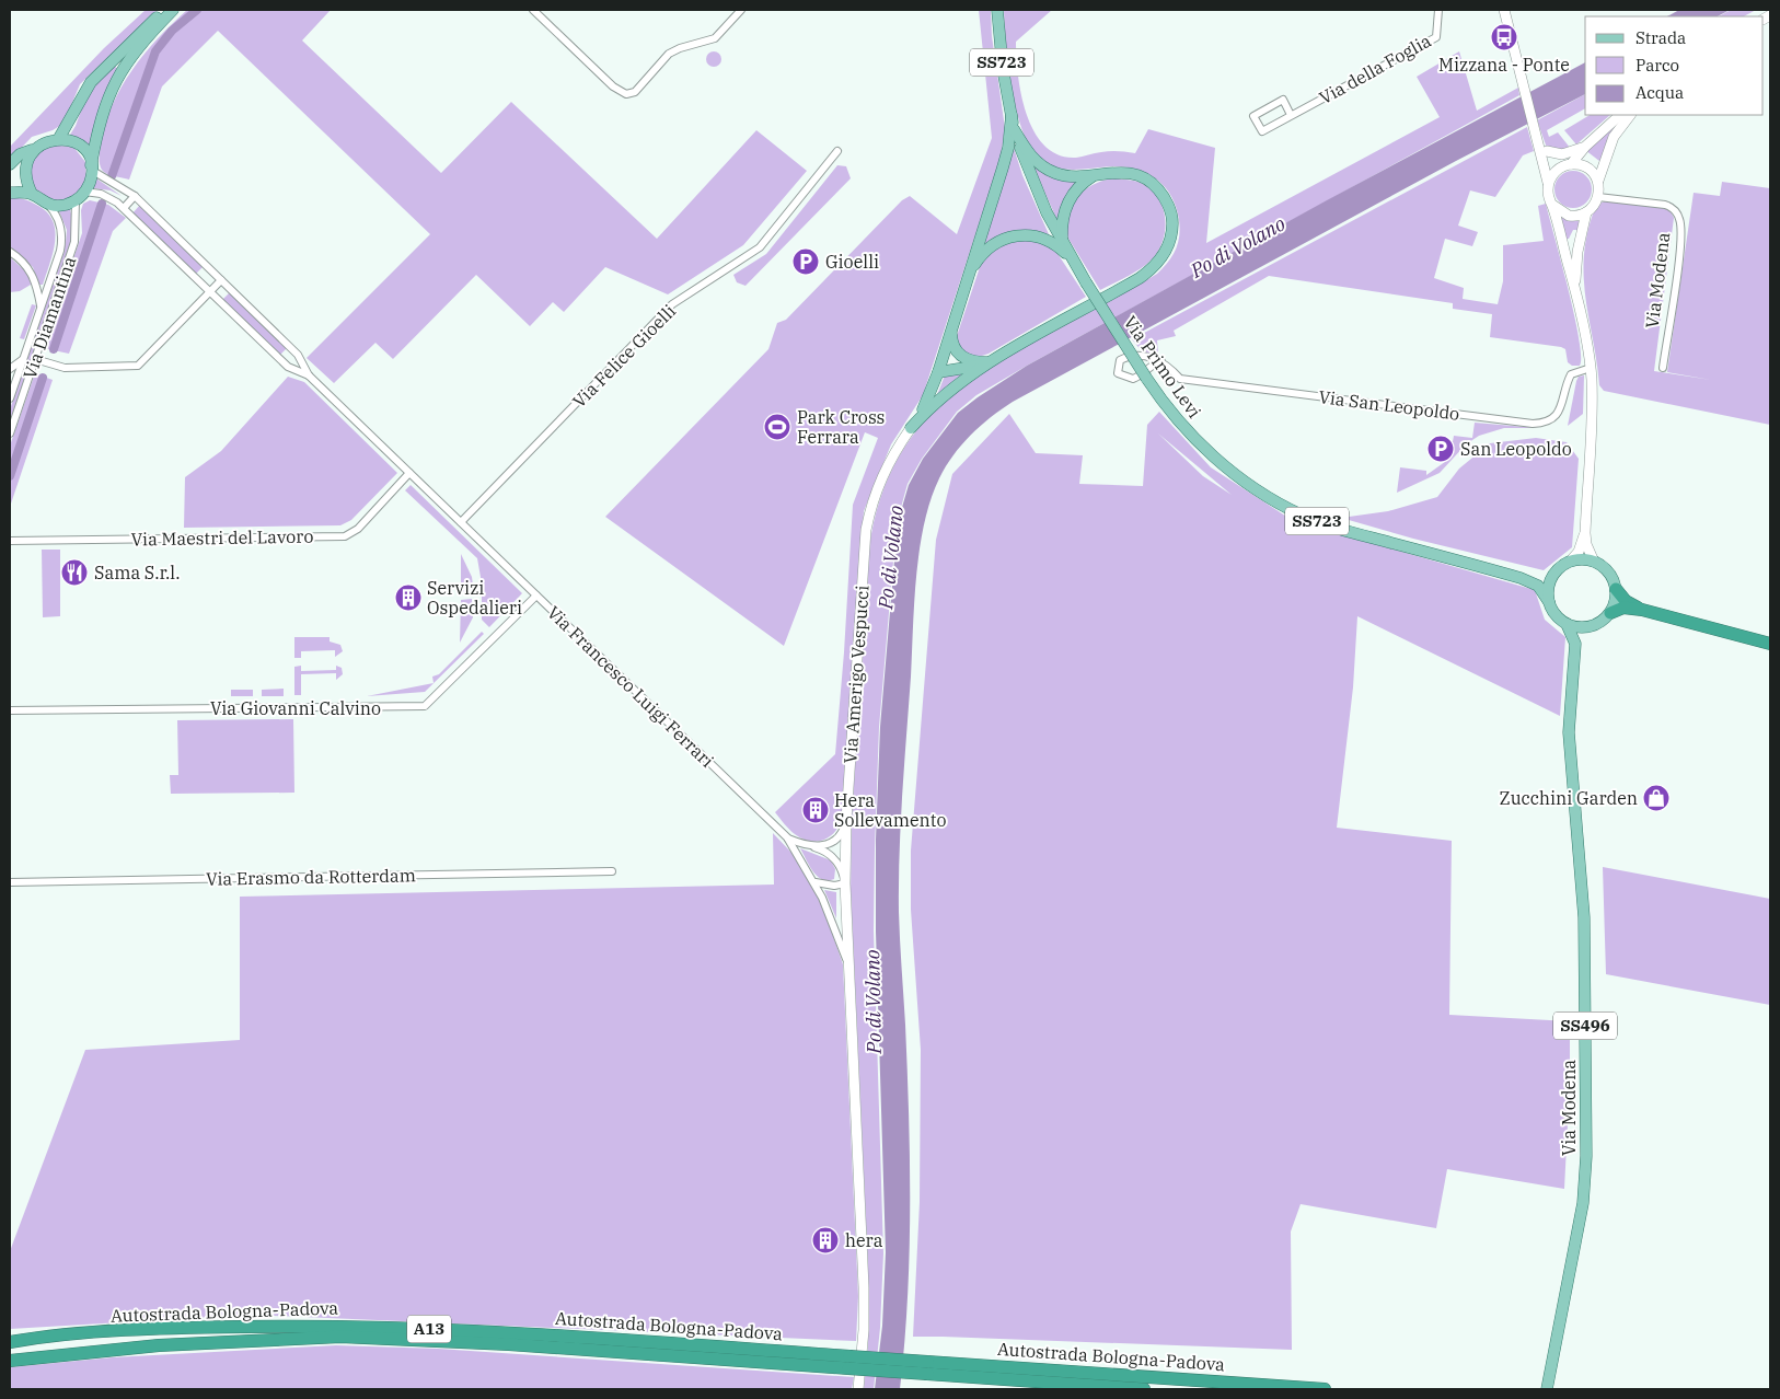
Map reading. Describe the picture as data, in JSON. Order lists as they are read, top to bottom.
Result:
{
  "streets": {
    "highway": ["Autostrada Bologna-Padova", "A13"],
    "main road": [
      "SS723",
      "Via Modena",
      "Via Primo Levi",
      "Via Amerigo Vespucci",
      "SS496"
    ],
    "street": [
      "Via della Foglia",
      "Via Diamantina",
      "Via Felice Gioelli",
      "Via San Leopoldo",
      "Via Maestri del Lavoro",
      "Via Francesco Luigi Ferrari",
      "Via Giovanni Calvino",
      "Via Erasmo da Rotterdam"
    ]
  },
  "crossings": [
    ["SS723", "Via Modena"],
    ["SS723", "Via Primo Levi"],
    ["Via Diamantina", "Via Francesco Luigi Ferrari"],
    ["Via Felice Gioelli", "Via Francesco Luigi Ferrari"],
    ["Via Maestri del Lavoro", "Via Francesco Luigi Ferrari"],
    ["Via Amerigo Vespucci", "Via Francesco Luigi Ferrari"],
    ["Via Francesco Luigi Ferrari", "Via Giovanni Calvino"]
  ],
  "water": ["Po di Volano"],
  "places": {
    "bus stop": ["Mizzana - Ponte"],
    "parking": ["Gioelli", "San Leopoldo"],
    "sports": ["Park Cross Ferrara"],
    "restaurant": ["Sama S.r.l."],
    "building": ["Servizi Ospedalieri", "Hera Sollevamento", "hera"],
    "shop": ["Zucchini Garden"]
  },
  "legend": ["Strada", "Parco", "Acqua"]
}
